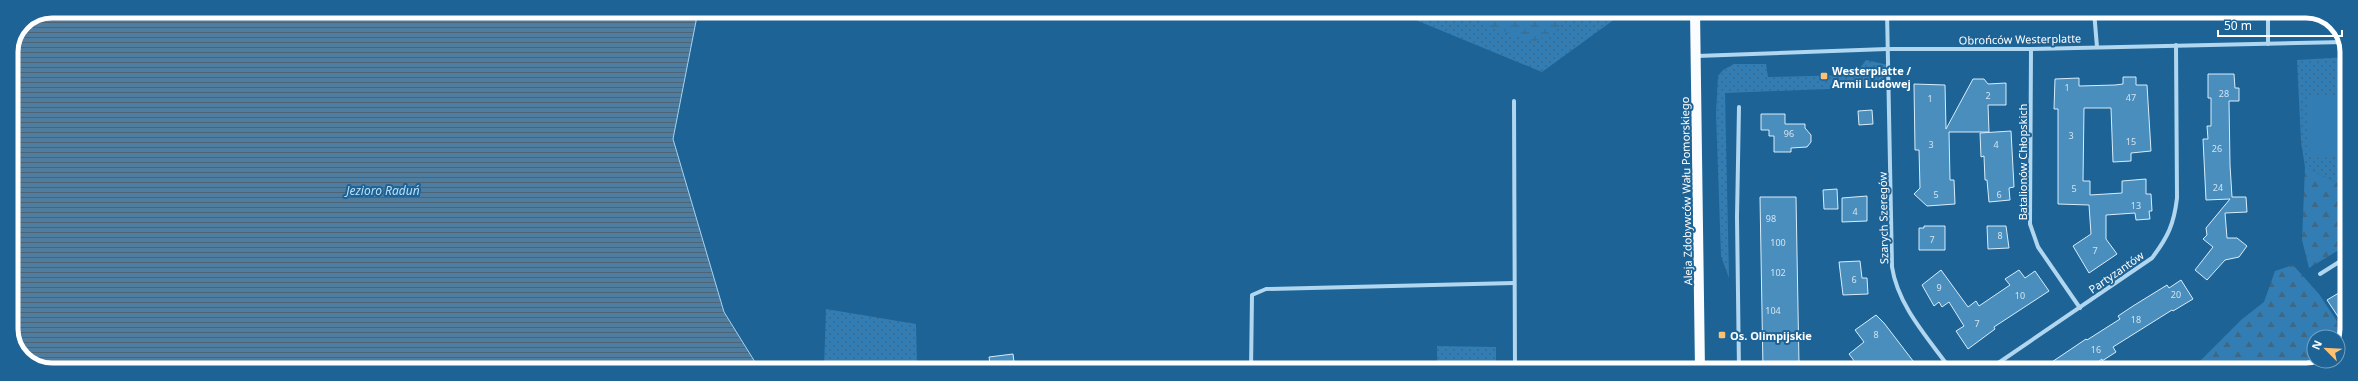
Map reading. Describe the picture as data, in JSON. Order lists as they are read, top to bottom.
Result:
{
  "streets": {
    "main road": ["Aleja Zdobywców Wału Pomorskiego"],
    "street": [
      "Obrońców Westerplatte",
      "Batalionów Chłopskich",
      "Szarych Szeregów",
      "Partyzantów"
    ]
  },
  "crossings": [
    ["Obrońców Westerplatte", "Batalionów Chłopskich"],
    ["Obrońców Westerplatte", "Aleja Zdobywców Wału Pomorskiego"],
    ["Obrońców Westerplatte", "Szarych Szeregów"],
    ["Obrońców Westerplatte", "Partyzantów"],
    ["Batalionów Chłopskich", "Partyzantów"]
  ],
  "water": ["Jezioro Raduń"],
  "places": {
    "transit": ["Westerplatte / Armii Ludowej", "Os. Olimpijskie"]
  },
  "house_numbers": [
    "1",
    "28",
    "2",
    "47",
    "1",
    "96",
    "3",
    "15",
    "3",
    "4",
    "26",
    "24",
    "5",
    "5",
    "6",
    "13",
    "4",
    "98",
    "8",
    "7",
    "100",
    "7",
    "102",
    "6",
    "9",
    "20",
    "10",
    "104",
    "18",
    "7",
    "8",
    "16"
  ],
  "scale_bar": "50 m",
  "north": "top left"
}
